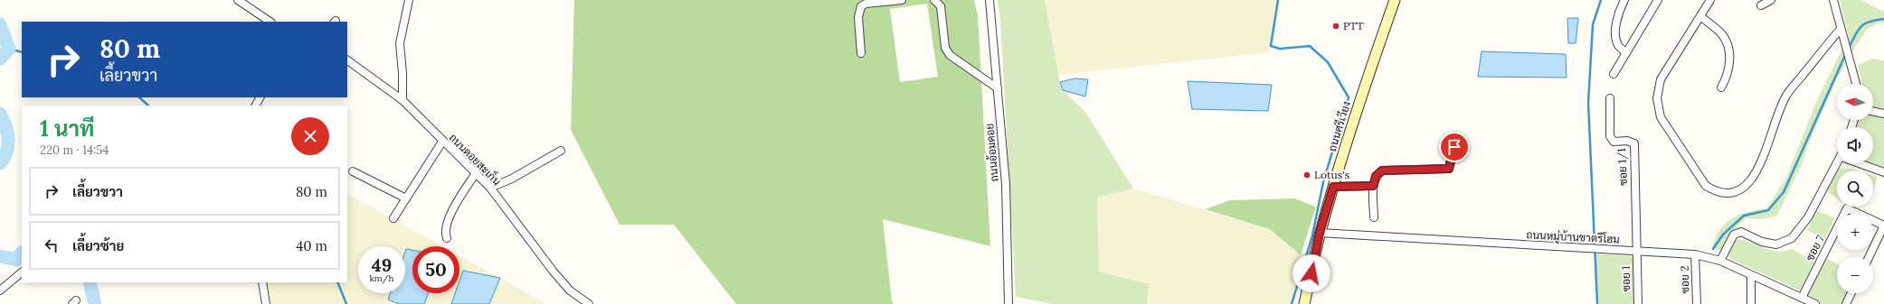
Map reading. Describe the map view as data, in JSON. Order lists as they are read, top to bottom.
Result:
{
  "streets": {
    "main road": ["ถนนศรีเวียง"],
    "street": [
      "ถนนอ้อมดอย",
      "ถนนดอยสะเก็น",
      "ซอย 1/1",
      "ถนนหมู่บ้านชาตรีโฮม",
      "ซอย 7",
      "ซอย 1",
      "ซอย 2"
    ]
  },
  "crossings": [
    ["ถนนศรีเวียง", "ถนนหมู่บ้านชาตรีโฮม"],
    ["ซอย 1/1", "ถนนหมู่บ้านชาตรีโฮม"],
    ["ซอย 1/1", "ซอย 1"],
    ["ถนนหมู่บ้านชาตรีโฮม", "ซอย 7"],
    ["ถนนหมู่บ้านชาตรีโฮม", "ซอย 1"],
    ["ถนนหมู่บ้านชาตรีโฮม", "ซอย 2"]
  ],
  "places": ["PTT", "Lotus's"],
  "north": "left",
  "page": {
    "turn": ["80 m", "เลี้ยวขวา"],
    "map_buttons": ["+", "−"],
    "heading": ["1 นาที", "220 m · 14:54"],
    "list": [
      {
        "name": "เลี้ยวขวา",
        "value": "80 m"
      },
      {
        "name": "เลี้ยวซ้าย",
        "value": "40 m"
      }
    ],
    "speed": "49 km/h",
    "limit": "50"
  }
}
